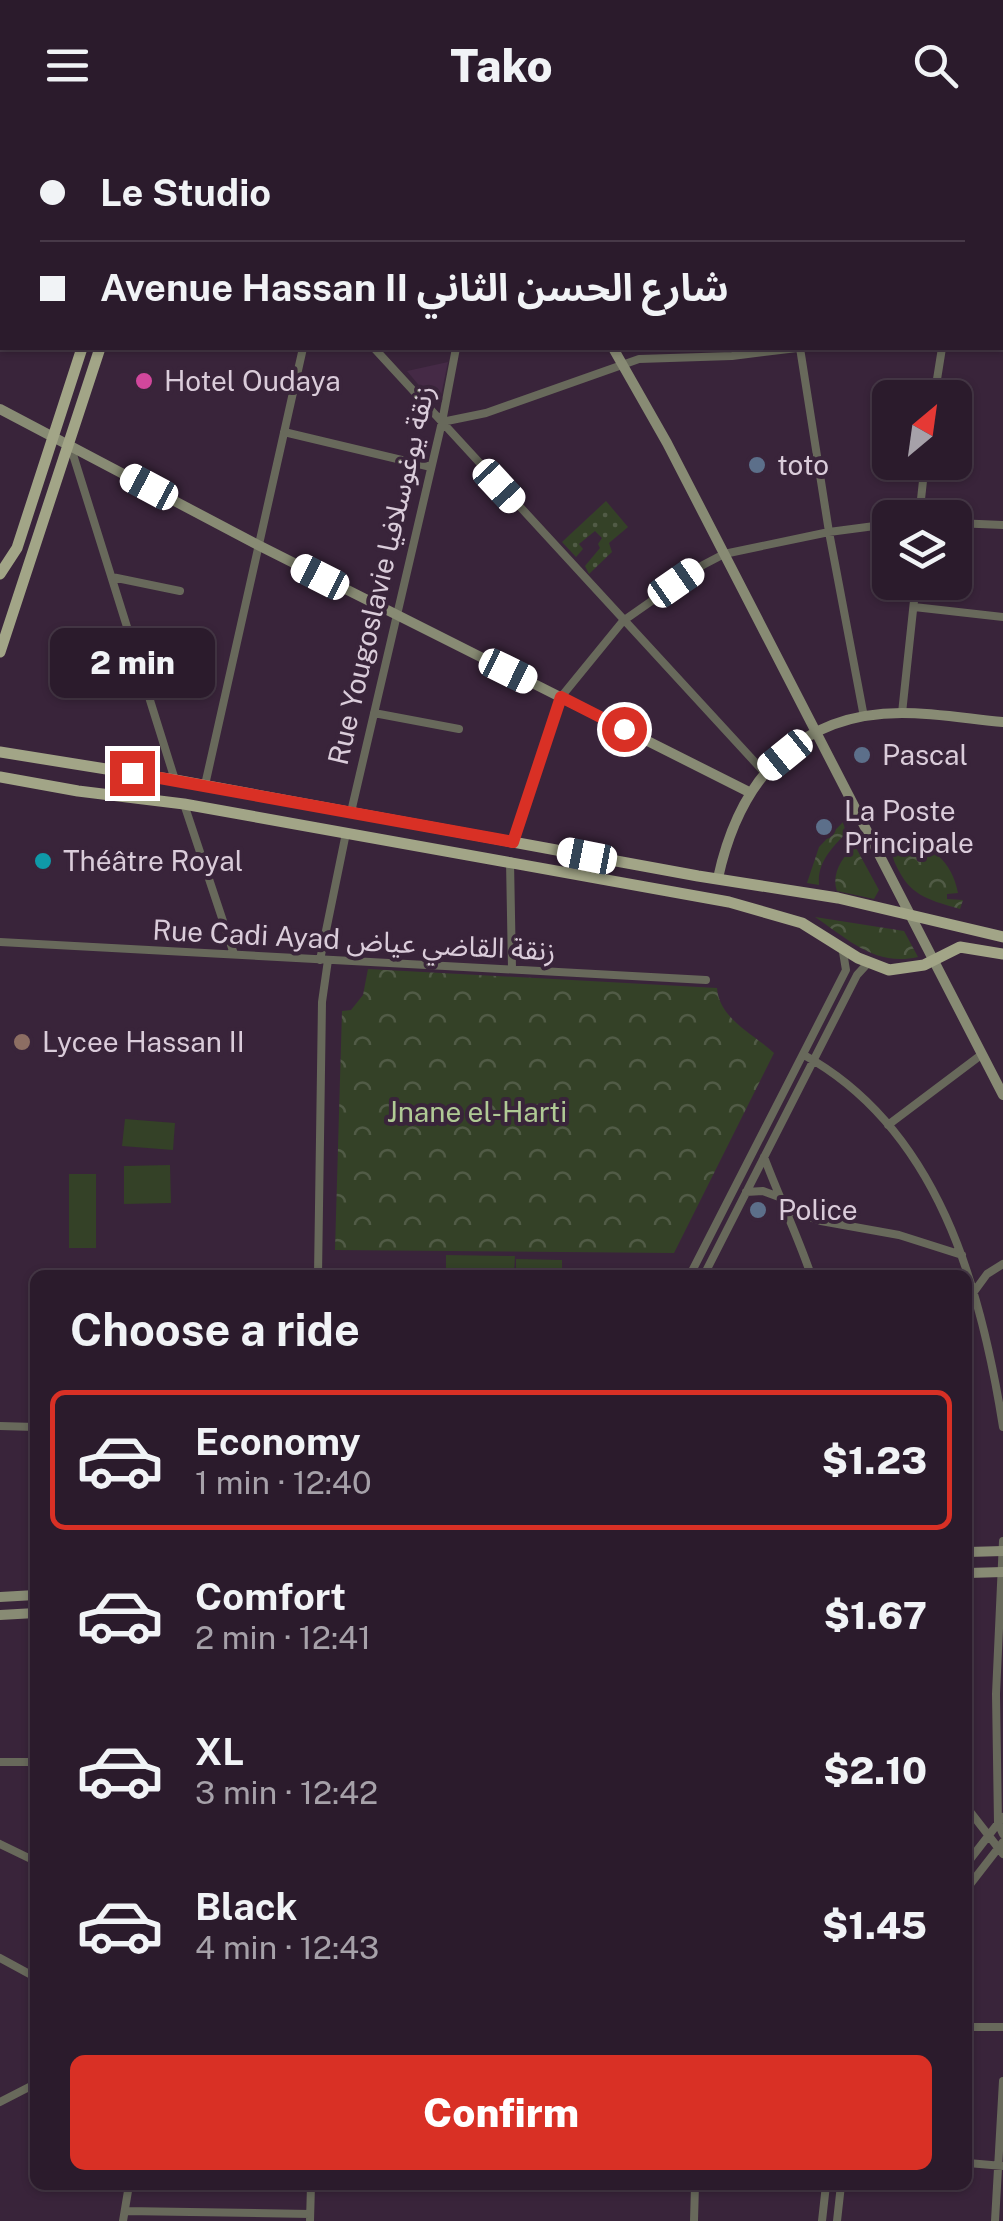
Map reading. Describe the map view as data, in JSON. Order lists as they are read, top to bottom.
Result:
{
  "streets": {
    "street": ["Rue Yougoslavie زنقة يوغوسلافيا", "Rue Cadi Ayad زنقة القاضي عياض"]
  },
  "parks": ["Jnane el-Harti"],
  "places": [
    "Hotel Oudaya",
    "toto",
    "Pascal",
    "La Poste Principale",
    "Théâtre Royal",
    "Lycee Hassan II",
    "Police"
  ],
  "north": "top right",
  "page": {
    "header": "Tako",
    "banner": ["Le Studio", "Avenue Hassan II شارع الحسن الثاني"],
    "bubble": "2 min",
    "heading": "Choose a ride",
    "list": [
      {
        "name": "Economy",
        "note": "1 min · 12:40",
        "value": "$1.23"
      },
      {
        "name": "Comfort",
        "note": "2 min · 12:41",
        "value": "$1.67"
      },
      {
        "name": "XL",
        "note": "3 min · 12:42",
        "value": "$2.10"
      },
      {
        "name": "Black",
        "note": "4 min · 12:43",
        "value": "$1.45"
      }
    ],
    "buttons": "Confirm"
  }
}
